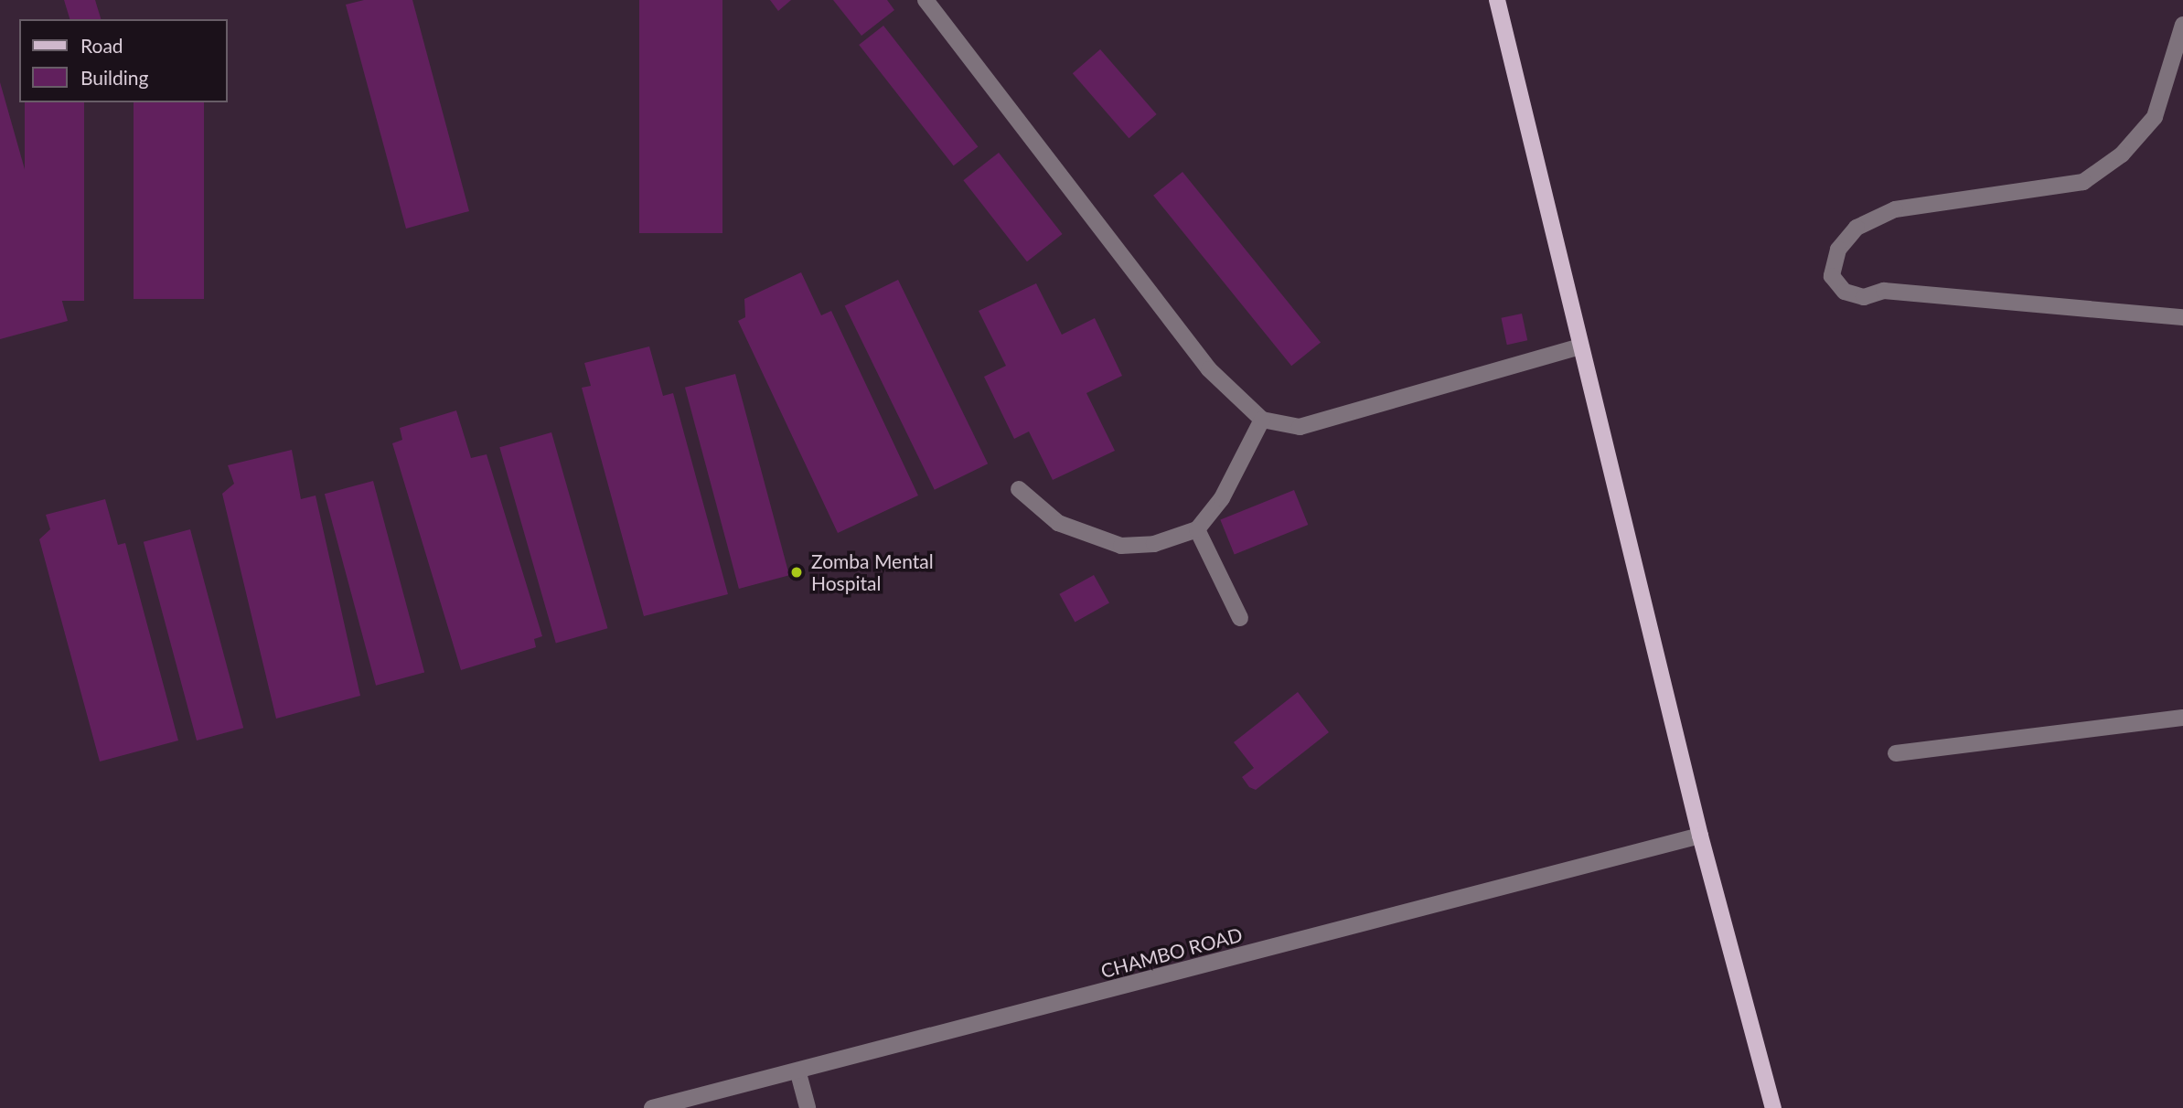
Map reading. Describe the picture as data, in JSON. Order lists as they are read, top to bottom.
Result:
{
  "streets": {
    "street": ["CHAMBO ROAD"]
  },
  "places": ["Zomba Mental Hospital"],
  "legend": ["Road", "Building"]
}
